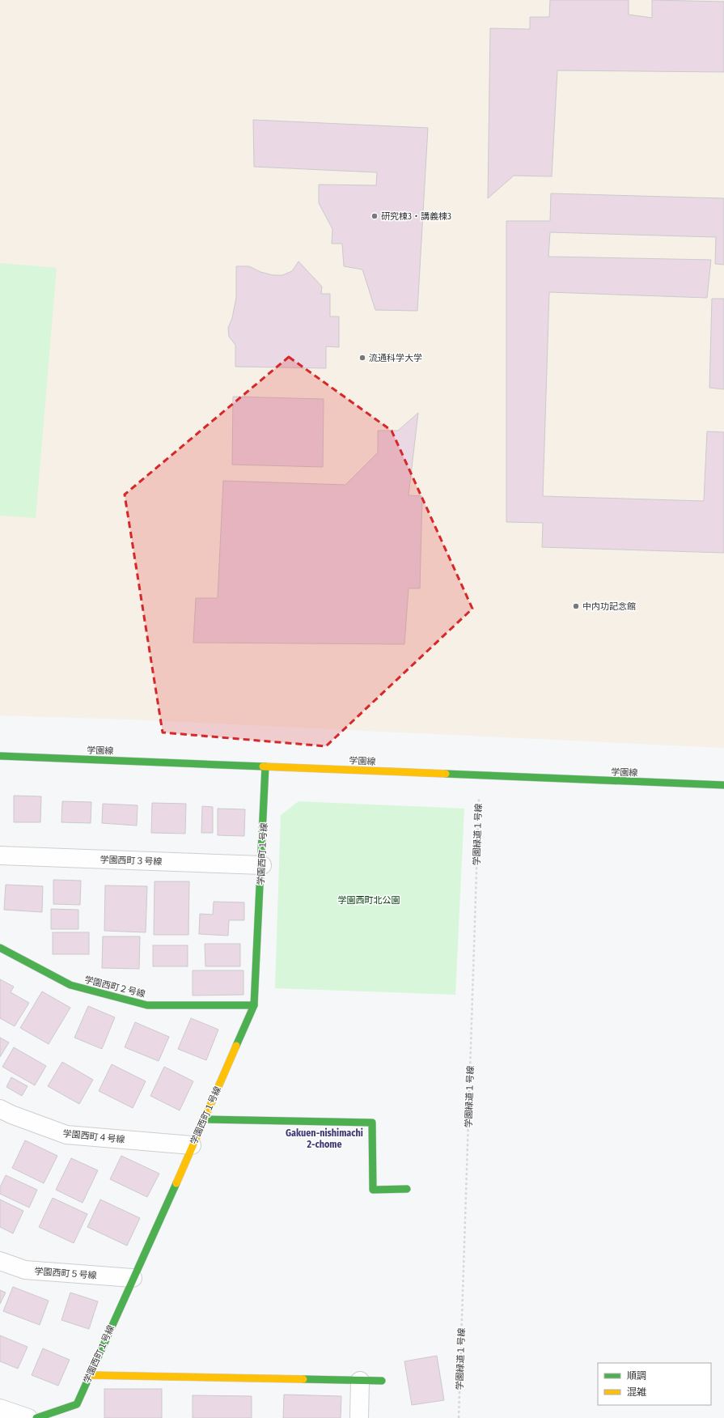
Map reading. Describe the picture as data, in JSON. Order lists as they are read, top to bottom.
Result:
{
  "streets": {
    "street": [
      "学園線",
      "学園西町１号線",
      "学園西町３号線",
      "学園西町２号線",
      "学園西町４号線",
      "学園西町５号線"
    ],
    "path": ["学園緑道１号線"]
  },
  "crossings": [
    ["学園線", "学園緑道１号線"],
    ["学園線", "学園西町１号線"],
    ["学園西町１号線", "学園西町３号線"],
    ["学園西町１号線", "学園西町２号線"],
    ["学園西町１号線", "学園西町４号線"],
    ["学園西町１号線", "学園西町５号線"]
  ],
  "districts": ["Gakuen-nishimachi 2-chome"],
  "parks": ["学園西町北公園"],
  "places": ["研究棟3・講義棟3", "流通科学大学", "中内功記念館"],
  "legend": ["順調", "混雑"]
}
